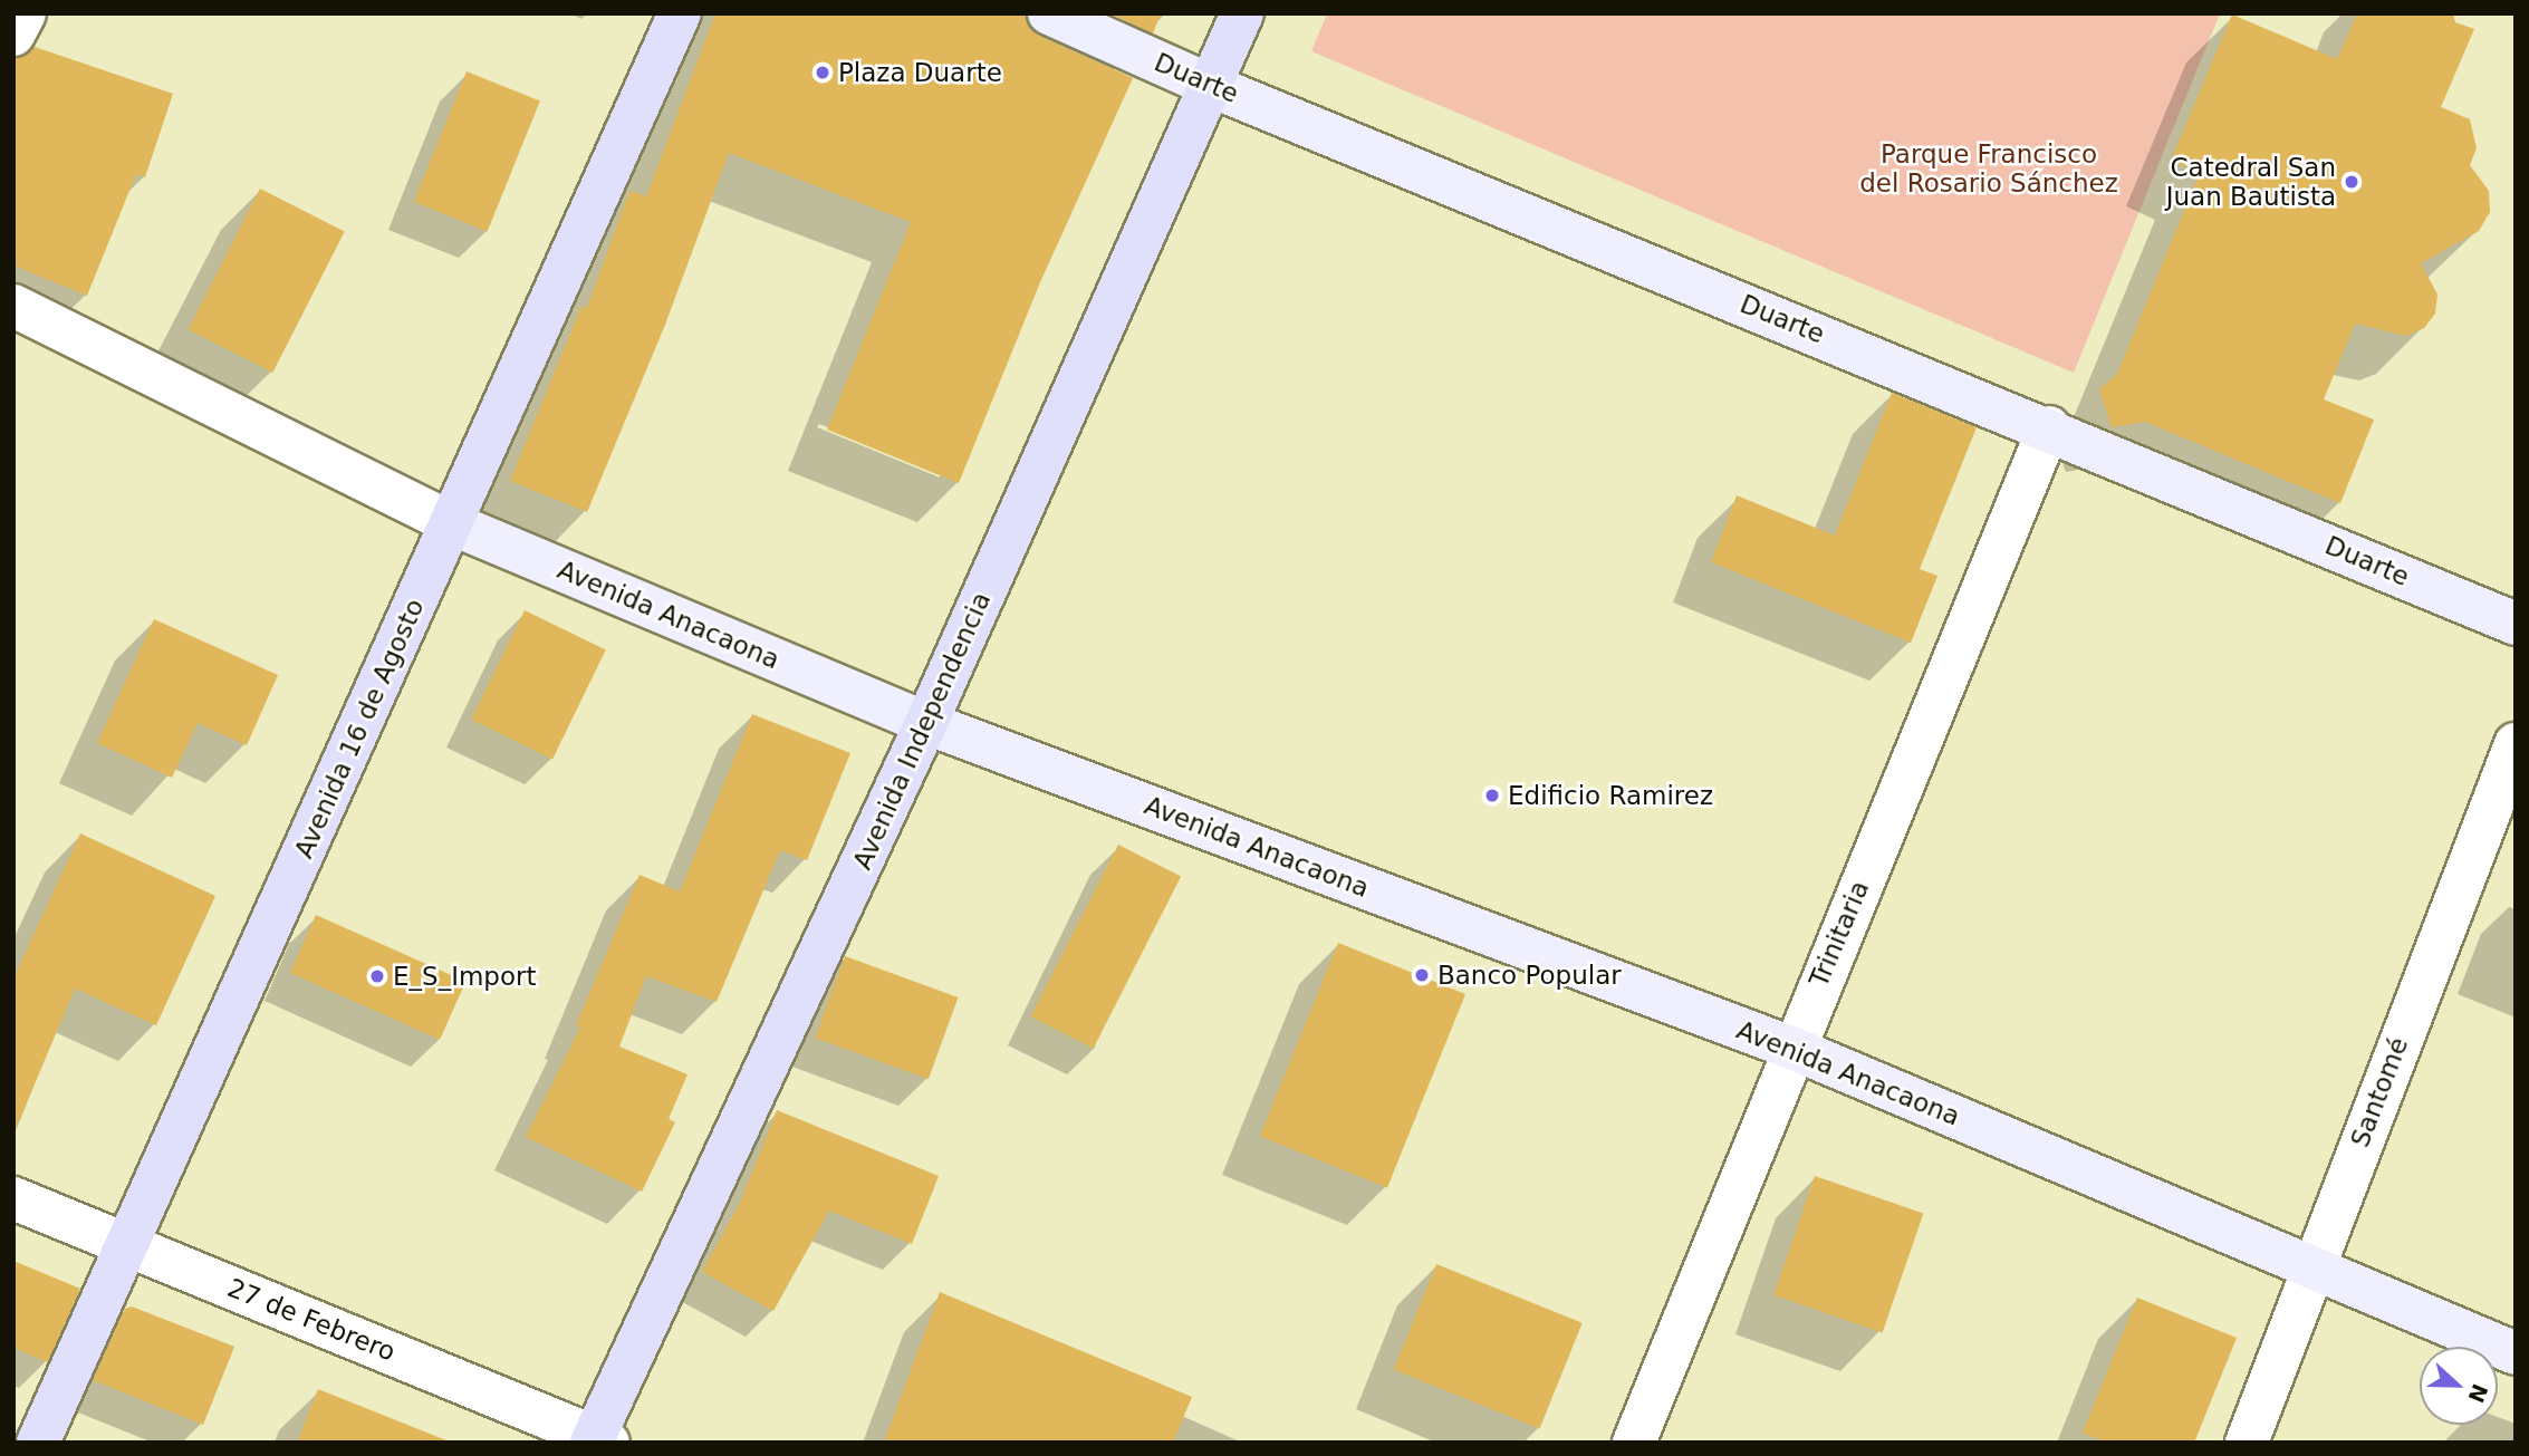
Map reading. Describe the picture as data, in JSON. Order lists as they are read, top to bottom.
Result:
{
  "streets": {
    "main road": [
      "Duarte",
      "Avenida Anacaona",
      "Avenida 16 de Agosto",
      "Avenida Independencia"
    ],
    "street": ["Trinitaria", "Santomé", "27 de Febrero"]
  },
  "crossings": [
    ["Duarte", "Avenida Independencia"],
    ["Duarte", "Trinitaria"],
    ["Avenida Anacaona", "Avenida 16 de Agosto"],
    ["Avenida Anacaona", "Avenida Independencia"],
    ["Avenida Anacaona", "Trinitaria"],
    ["Avenida Anacaona", "Santomé"],
    ["Avenida 16 de Agosto", "27 de Febrero"],
    ["Avenida Independencia", "27 de Febrero"]
  ],
  "parks": ["Parque Francisco del Rosario Sánchez"],
  "places": [
    "Plaza Duarte",
    "Catedral San Juan Bautista",
    "Edificio Ramirez",
    "Banco Popular",
    "E_S_Import"
  ],
  "north": "right"
}
